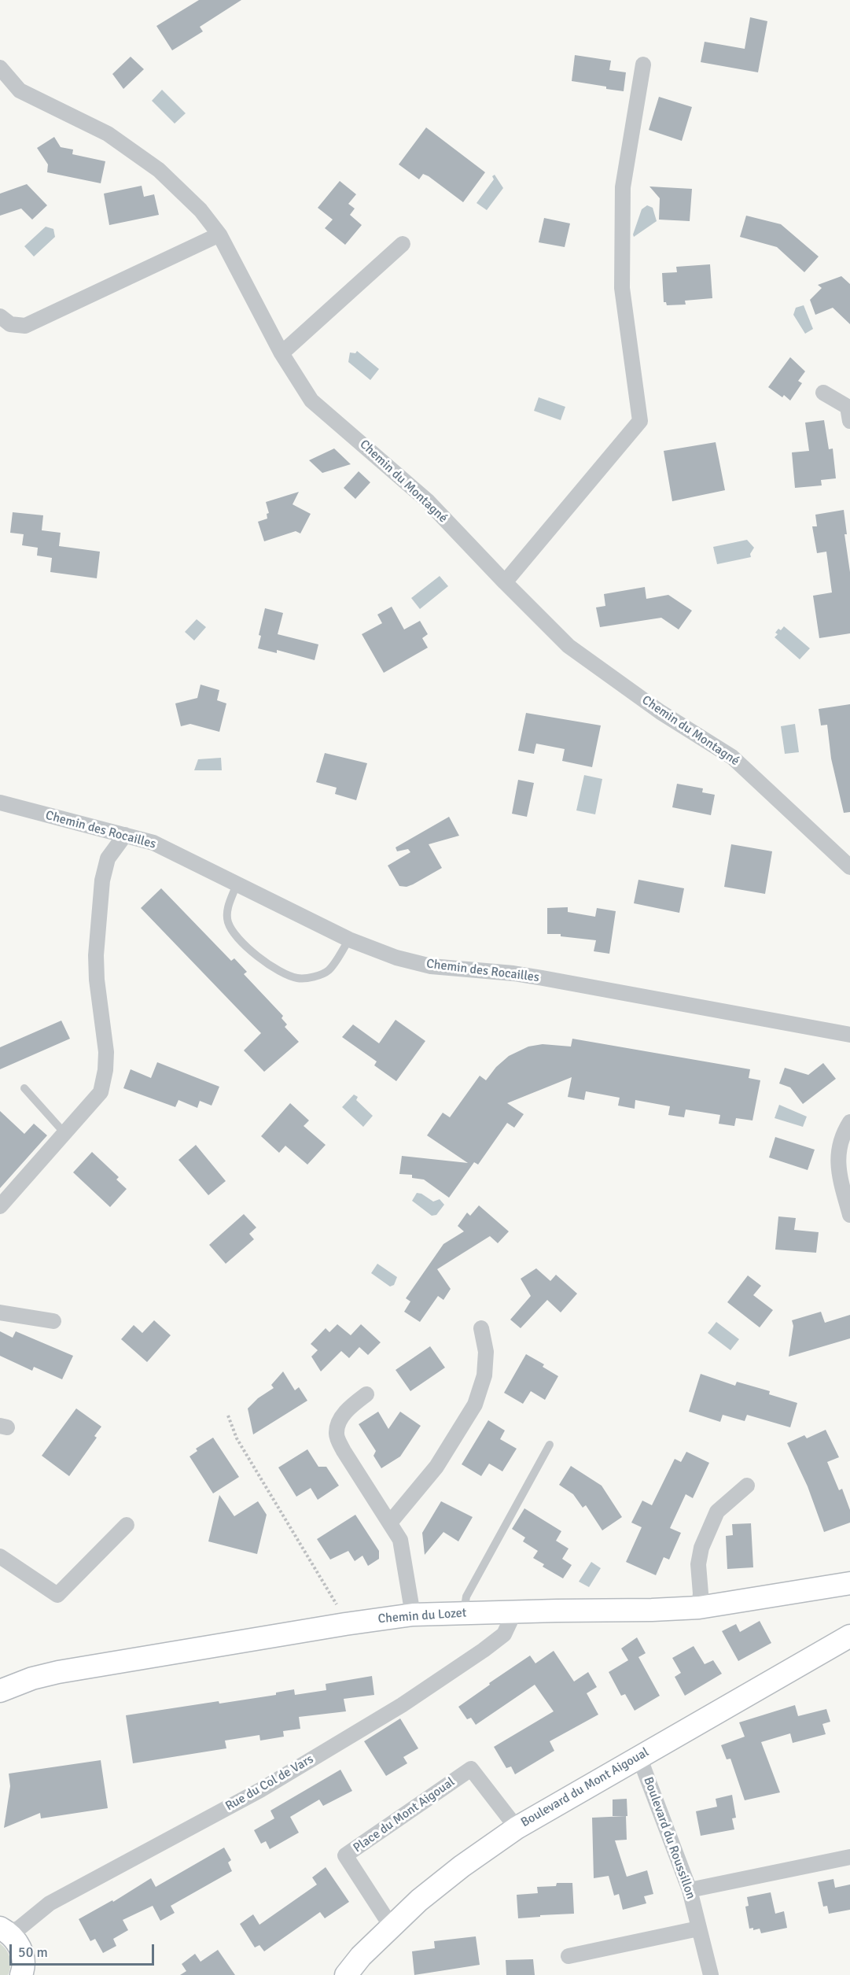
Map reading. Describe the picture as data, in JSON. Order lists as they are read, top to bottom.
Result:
{
  "streets": {
    "street": [
      "Chemin du Montagné",
      "Chemin des Rocailles",
      "Chemin du Lozet",
      "Rue du Col de Vars",
      "Boulevard du Mont Aigoual",
      "Place du Mont Aigoual",
      "Boulevard du Roussillon"
    ]
  },
  "crossings": [
    ["Chemin du Lozet", "Rue du Col de Vars"],
    ["Boulevard du Mont Aigoual", "Place du Mont Aigoual"],
    ["Boulevard du Mont Aigoual", "Boulevard du Roussillon"]
  ],
  "scale_bar": "50 m"
}
